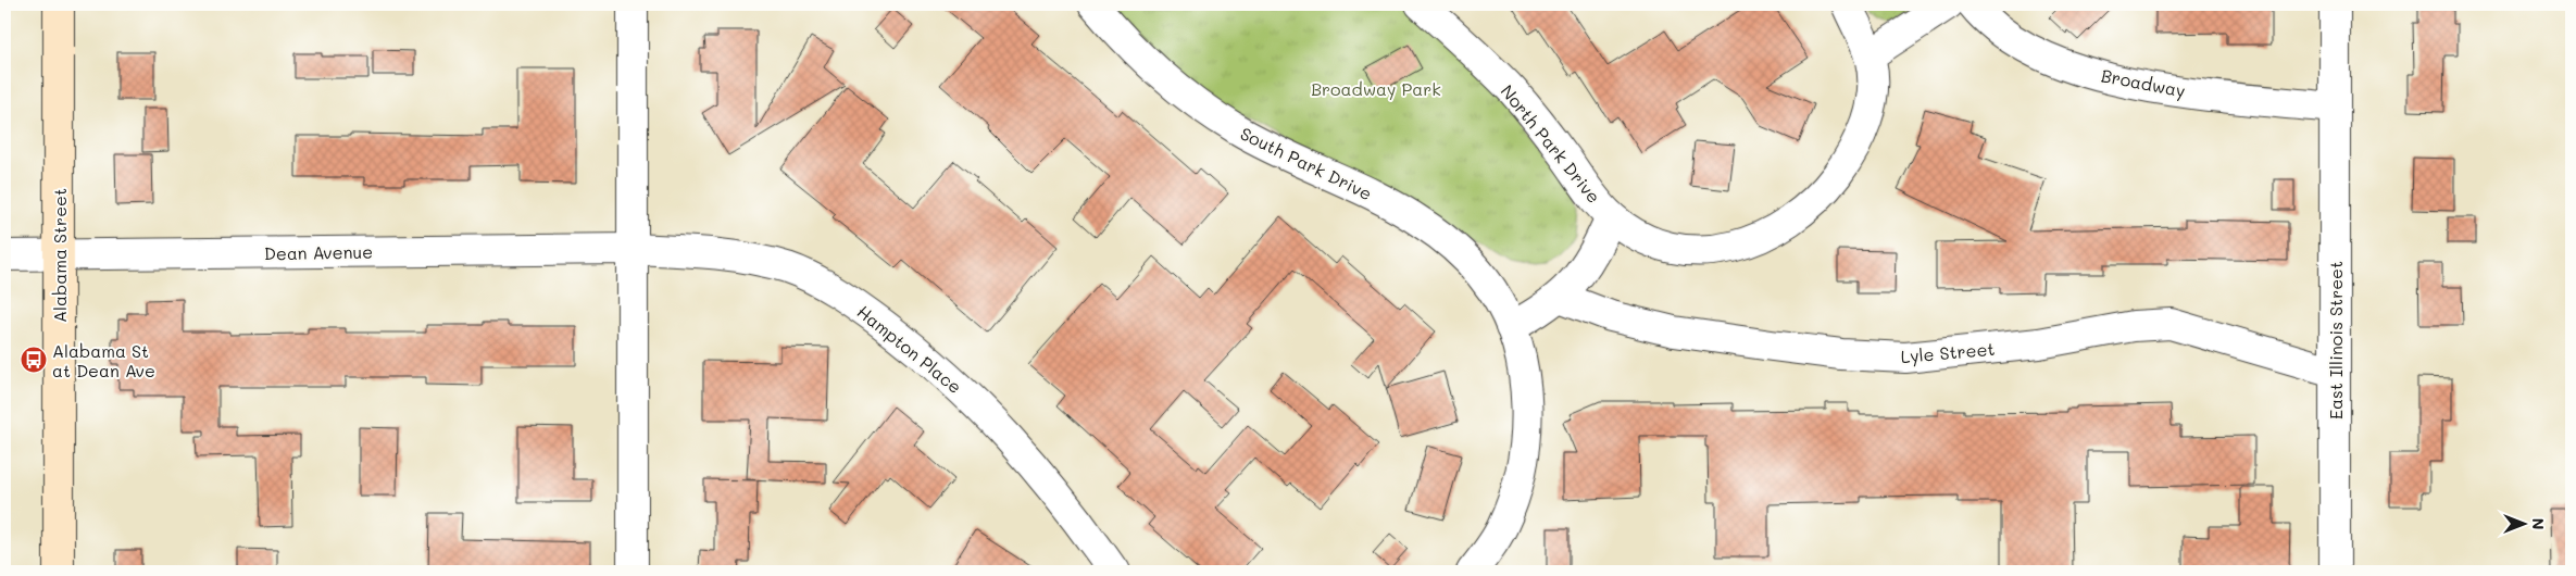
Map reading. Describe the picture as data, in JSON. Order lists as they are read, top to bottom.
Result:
{
  "streets": {
    "main road": ["Alabama Street"],
    "street": [
      "Broadway",
      "North Park Drive",
      "South Park Drive",
      "Dean Avenue",
      "East Illinois Street",
      "Hampton Place",
      "Lyle Street"
    ]
  },
  "crossings": [
    ["Broadway", "East Illinois Street"],
    ["Dean Avenue", "Alabama Street"],
    ["Dean Avenue", "Hampton Place"],
    ["East Illinois Street", "Lyle Street"]
  ],
  "parks": ["Broadway Park"],
  "places": {
    "bus stop": ["Alabama St at Dean Ave"]
  },
  "north": "right"
}
